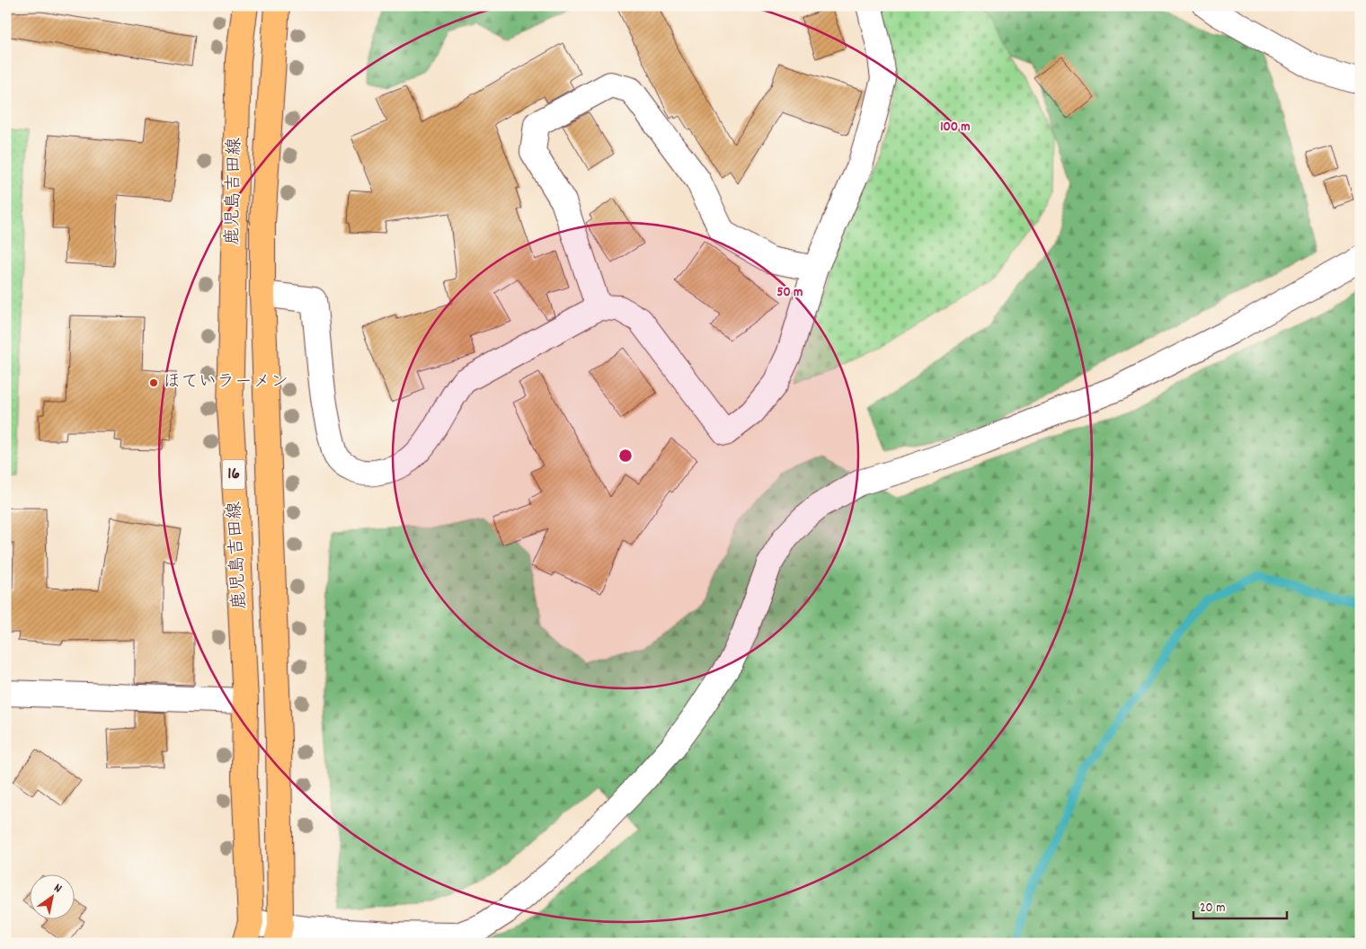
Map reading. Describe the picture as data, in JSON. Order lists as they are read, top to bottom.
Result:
{
  "streets": {
    "main road": ["鹿児島吉田線", "16"]
  },
  "places": ["ほていラーメン"],
  "scale_bar": "20 m",
  "north": "top right",
  "rings": ["100 m", "50 m"]
}
